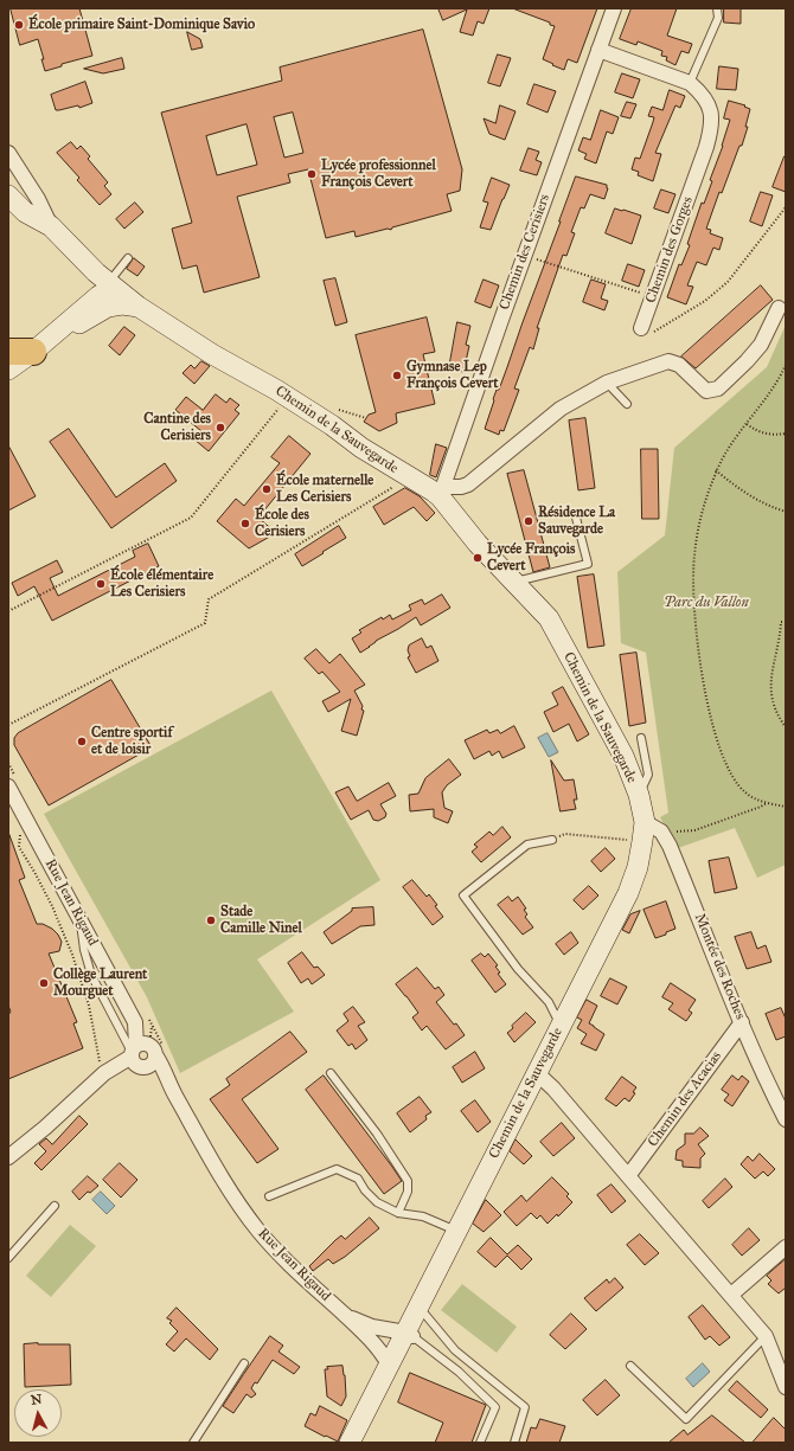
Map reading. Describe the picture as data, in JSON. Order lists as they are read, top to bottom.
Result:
{
  "streets": {
    "street": [
      "Chemin des Gorges",
      "Chemin des Cerisiers",
      "Chemin de la Sauvegarde",
      "Rue Jean Rigaud",
      "Montée des Roches",
      "Chemin des Acacias"
    ]
  },
  "crossings": [
    ["Chemin des Gorges", "Chemin des Cerisiers"],
    ["Chemin des Cerisiers", "Chemin de la Sauvegarde"],
    ["Chemin de la Sauvegarde", "Rue Jean Rigaud"],
    ["Chemin de la Sauvegarde", "Montée des Roches"],
    ["Montée des Roches", "Chemin des Acacias"]
  ],
  "parks": ["Parc du Vallon"],
  "places": [
    "École primaire Saint-Dominique Savio",
    "Lycée professionnel François Cevert",
    "Gymnase Lep François Cevert",
    "Cantine des Cerisiers",
    "École maternelle Les Cerisiers",
    "Résidence La Sauvegarde",
    "École des Cerisiers",
    "Lycée François Cevert",
    "École élémentaire Les Cerisiers",
    "Centre sportif et de loisir",
    "Stade Camille Ninel",
    "Collège Laurent Mourguet"
  ],
  "north": "top"
}
